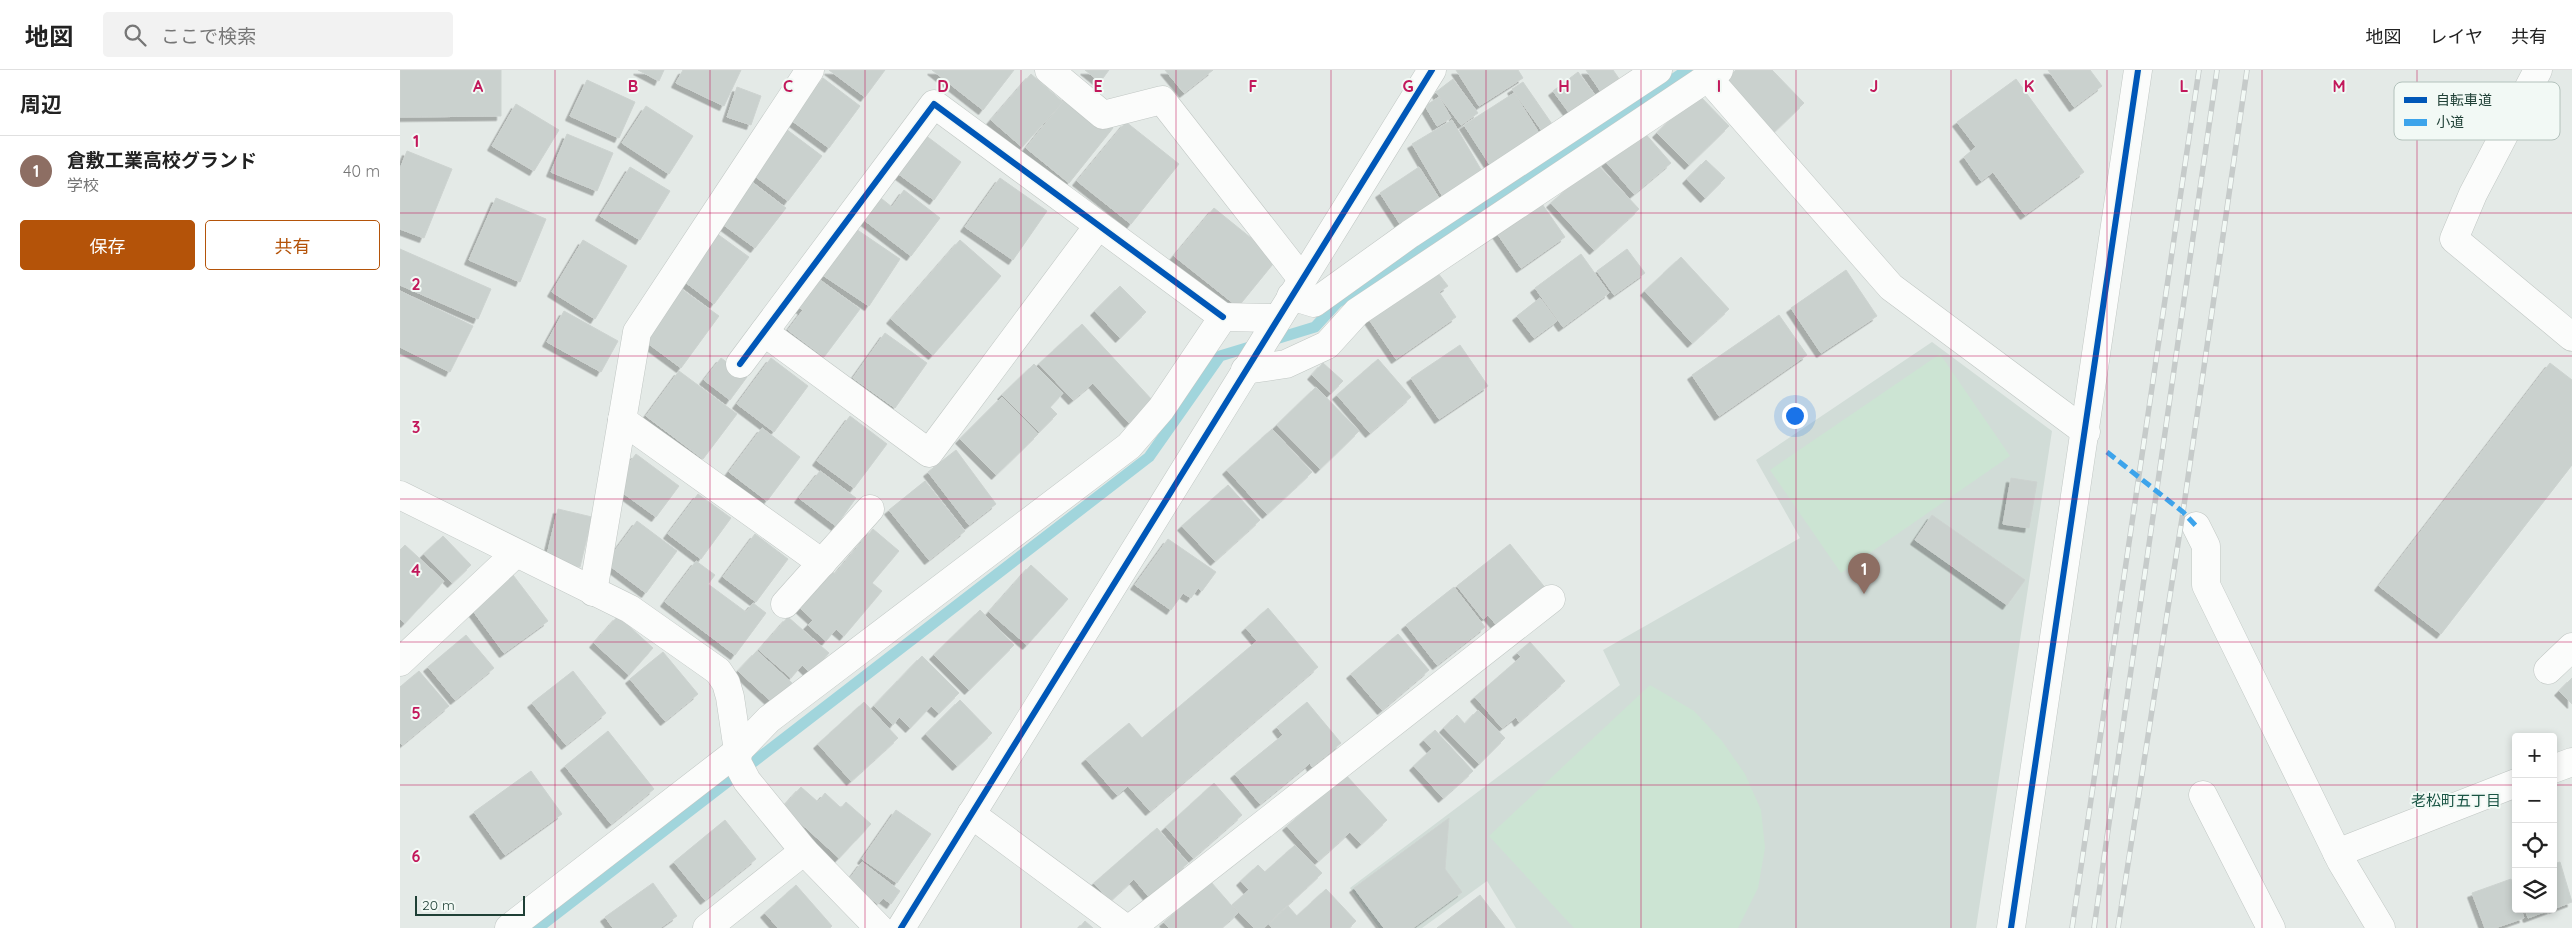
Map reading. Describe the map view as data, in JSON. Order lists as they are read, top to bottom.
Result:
{
  "districts": ["老松町五丁目"],
  "legend": ["自転車道", "小道"],
  "scale_bar": "20 m",
  "page": {
    "header": "地図",
    "search": "ここで検索",
    "nav": ["地図", "レイヤ", "共有"],
    "heading": "周辺",
    "list": [
      {
        "mark": "1",
        "name": "倉敷工業高校グランド",
        "note": "学校",
        "value": "40 m"
      }
    ],
    "buttons": ["保存", "共有"],
    "pins": "1",
    "map_buttons": ["+", "−"],
    "scale": "20 m"
  },
  "grid": {
    "columns": [
      "A",
      "B",
      "C",
      "D",
      "E",
      "F",
      "G",
      "H",
      "I",
      "J",
      "K",
      "L",
      "M"
    ],
    "rows": [
      "1",
      "2",
      "3",
      "4",
      "5",
      "6"
    ]
  }
}
